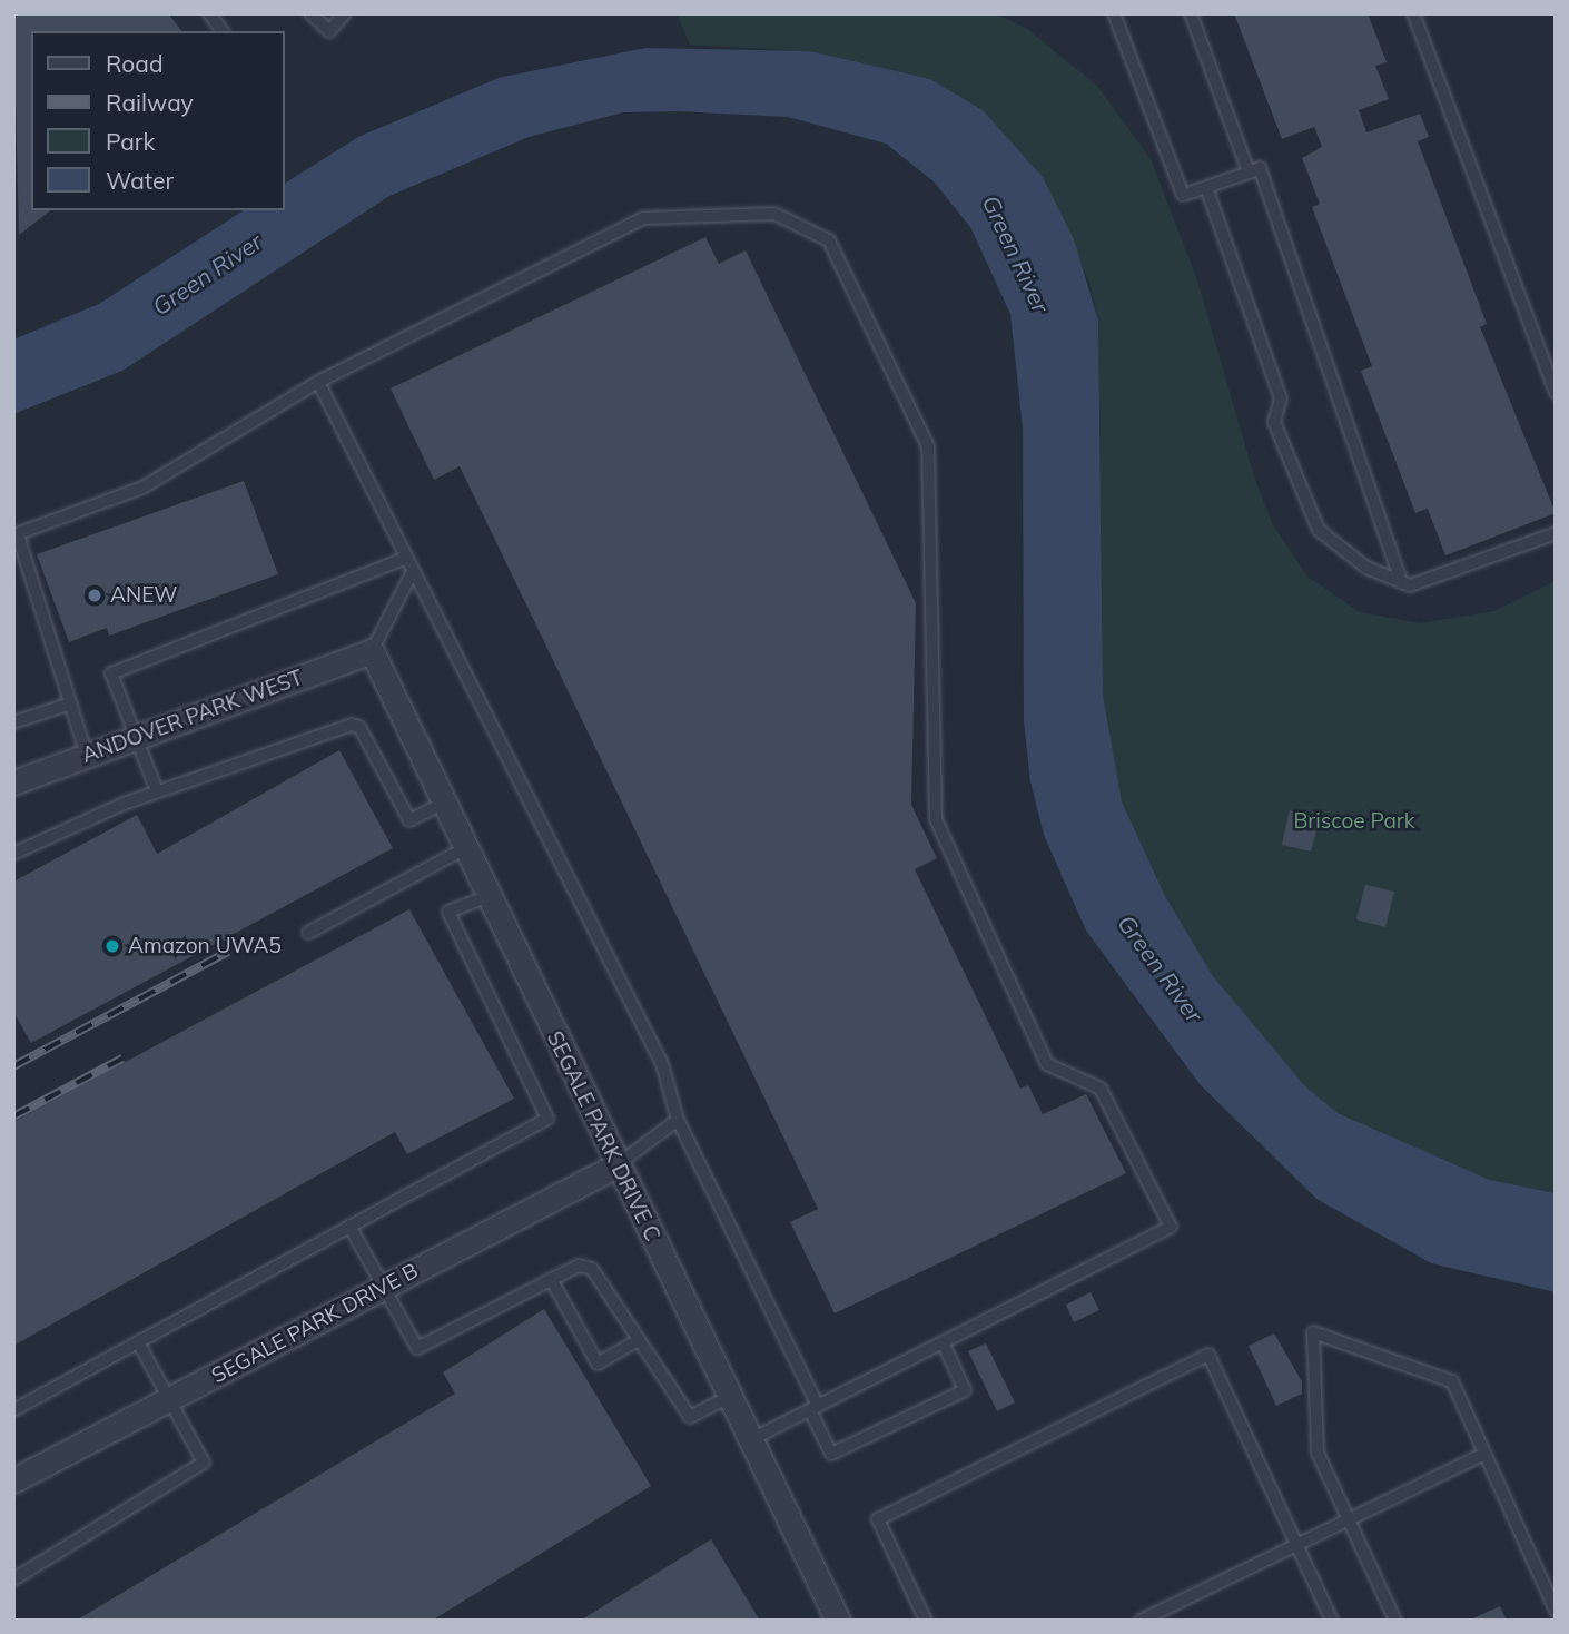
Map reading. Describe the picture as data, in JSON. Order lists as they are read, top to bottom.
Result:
{
  "streets": {
    "street": ["ANDOVER PARK WEST", "SEGALE PARK DRIVE C", "SEGALE PARK DRIVE B"]
  },
  "crossings": [
    ["ANDOVER PARK WEST", "SEGALE PARK DRIVE C"],
    ["SEGALE PARK DRIVE C", "SEGALE PARK DRIVE B"]
  ],
  "water": ["Green River"],
  "parks": ["Briscoe Park"],
  "places": ["ANEW", "Amazon UWA5"],
  "legend": [
    "Road",
    "Railway",
    "Park",
    "Water"
  ]
}
